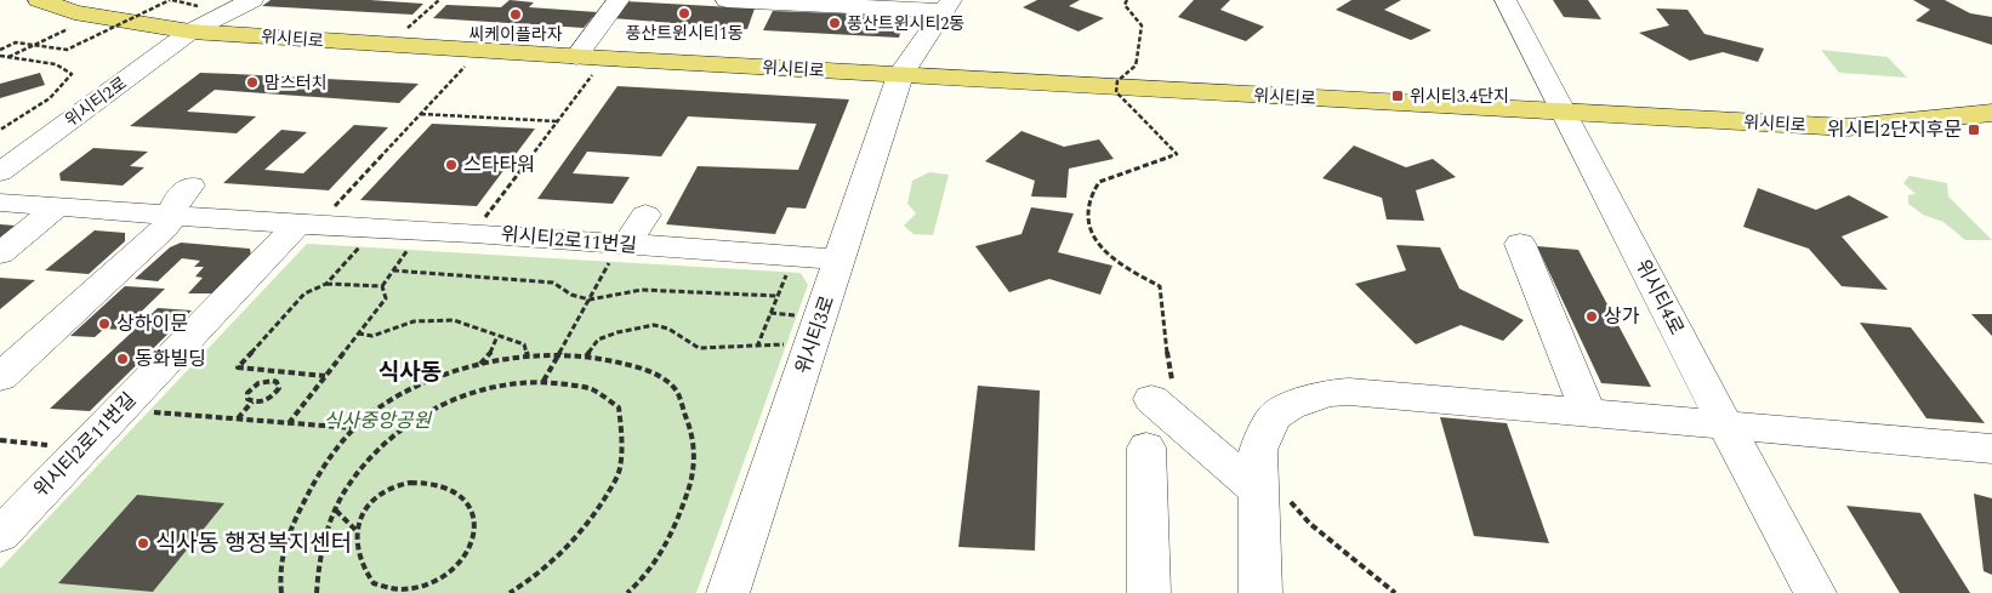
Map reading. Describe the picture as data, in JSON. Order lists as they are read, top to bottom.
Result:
{
  "streets": {
    "main road": ["위시티로"],
    "street": [
      "위시티2로",
      "위시티2로11번길",
      "위시티4로",
      "위시티3로"
    ]
  },
  "crossings": [
    ["위시티로", "위시티2로"],
    ["위시티로", "위시티4로"],
    ["위시티로", "위시티3로"],
    ["위시티2로11번길", "위시티3로"]
  ],
  "districts": ["식사동"],
  "parks": ["식사중앙공원"],
  "places": {
    "other": [
      "풍산트윈시티1동",
      "씨케이플라자",
      "풍산트윈시티2동",
      "맘스터치",
      "스타타워",
      "상가",
      "상하이문",
      "동화빌딩",
      "식사동 행정복지센터"
    ],
    "transit": ["위시티3.4단지", "위시티2단지후문"]
  }
}
